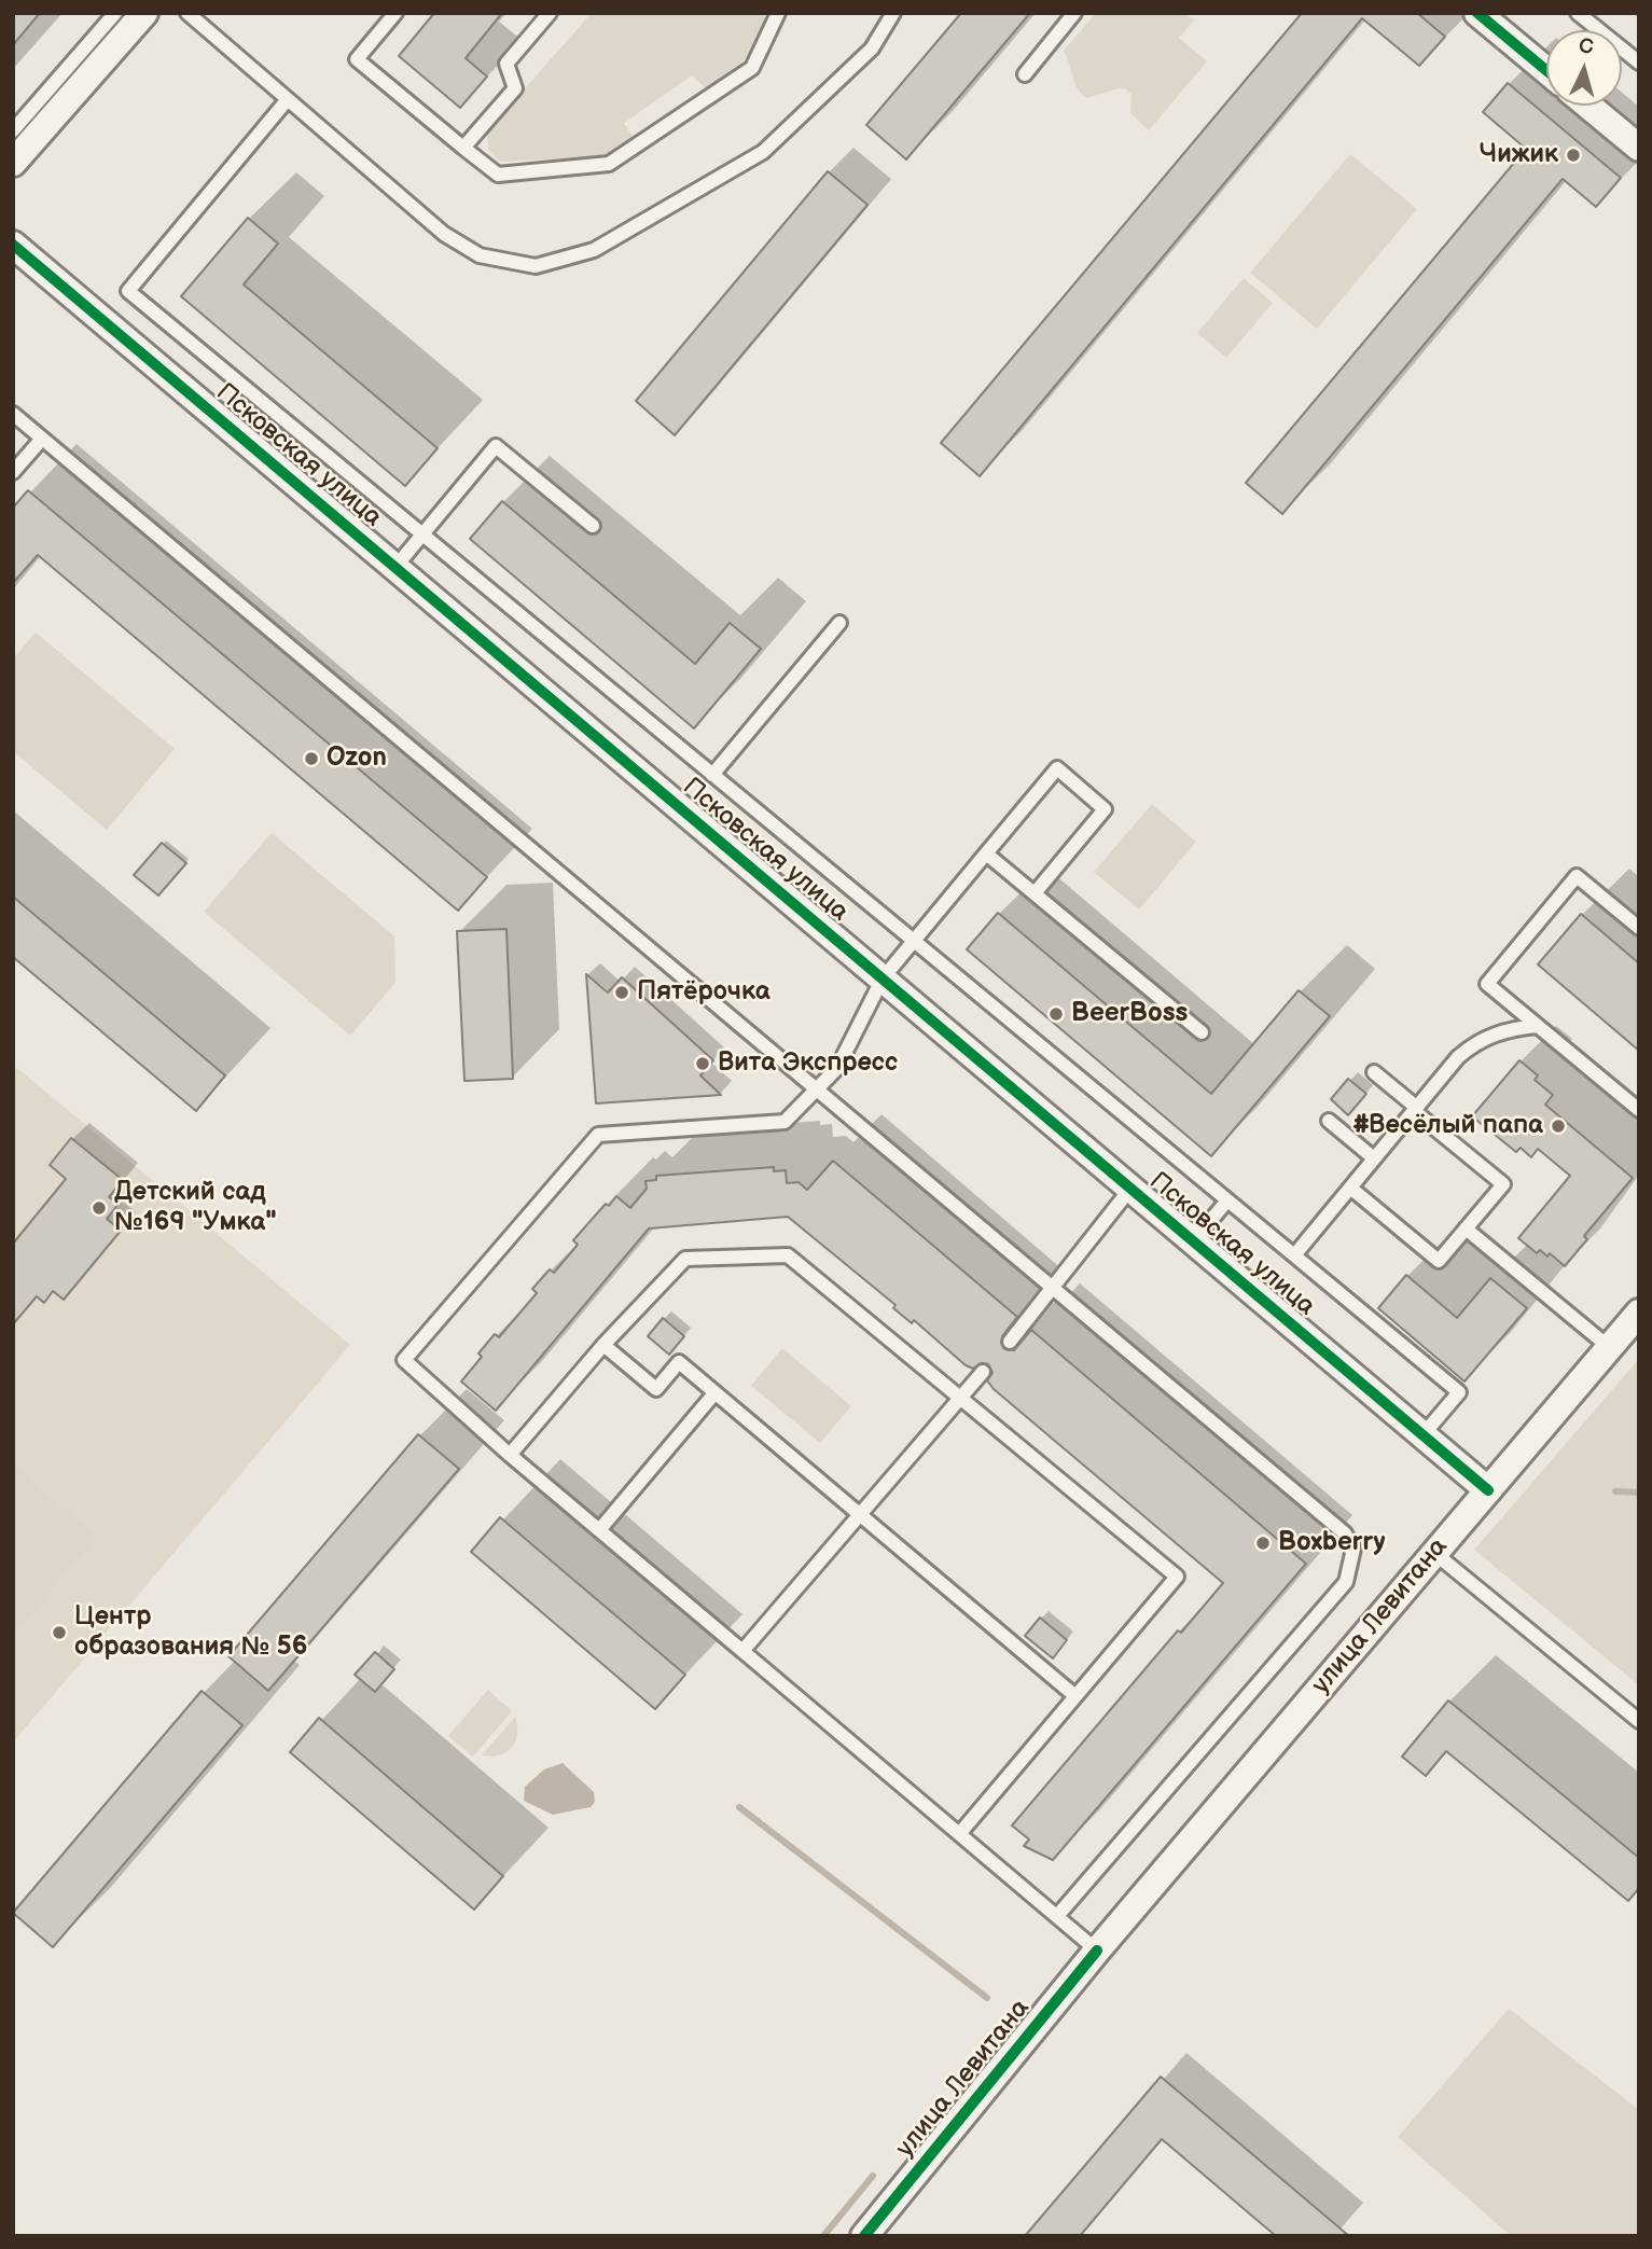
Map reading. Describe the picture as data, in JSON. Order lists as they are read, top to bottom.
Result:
{
  "streets": {
    "street": ["Псковская улица", "улица Левитана"]
  },
  "crossings": [
    ["Псковская улица", "улица Левитана"]
  ],
  "places": [
    "Чижик",
    "Ozon",
    "Пятёрочка",
    "BeerBoss",
    "Вита Экспресс",
    "#Весёлый папа",
    "Детский сад №169 \"Умка\"",
    "Boxberry",
    "Центр образования № 56"
  ],
  "north": "top"
}
